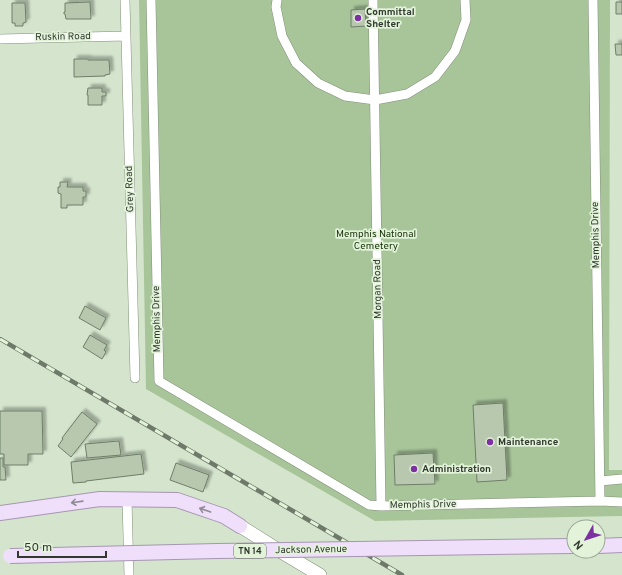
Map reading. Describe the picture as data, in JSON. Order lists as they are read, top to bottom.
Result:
{
  "streets": {
    "main road": ["Jackson Avenue", "TN 14"],
    "street": [
      "Ruskin Road",
      "Grey Road",
      "Memphis Drive",
      "Morgan Road"
    ]
  },
  "crossings": [
    ["Ruskin Road", "Grey Road"],
    ["Memphis Drive", "Morgan Road"]
  ],
  "parks": ["Memphis National Cemetery"],
  "places": ["Committal Shelter", "Maintenance", "Administration"],
  "scale_bar": "50 m",
  "north": "bottom left"
}
